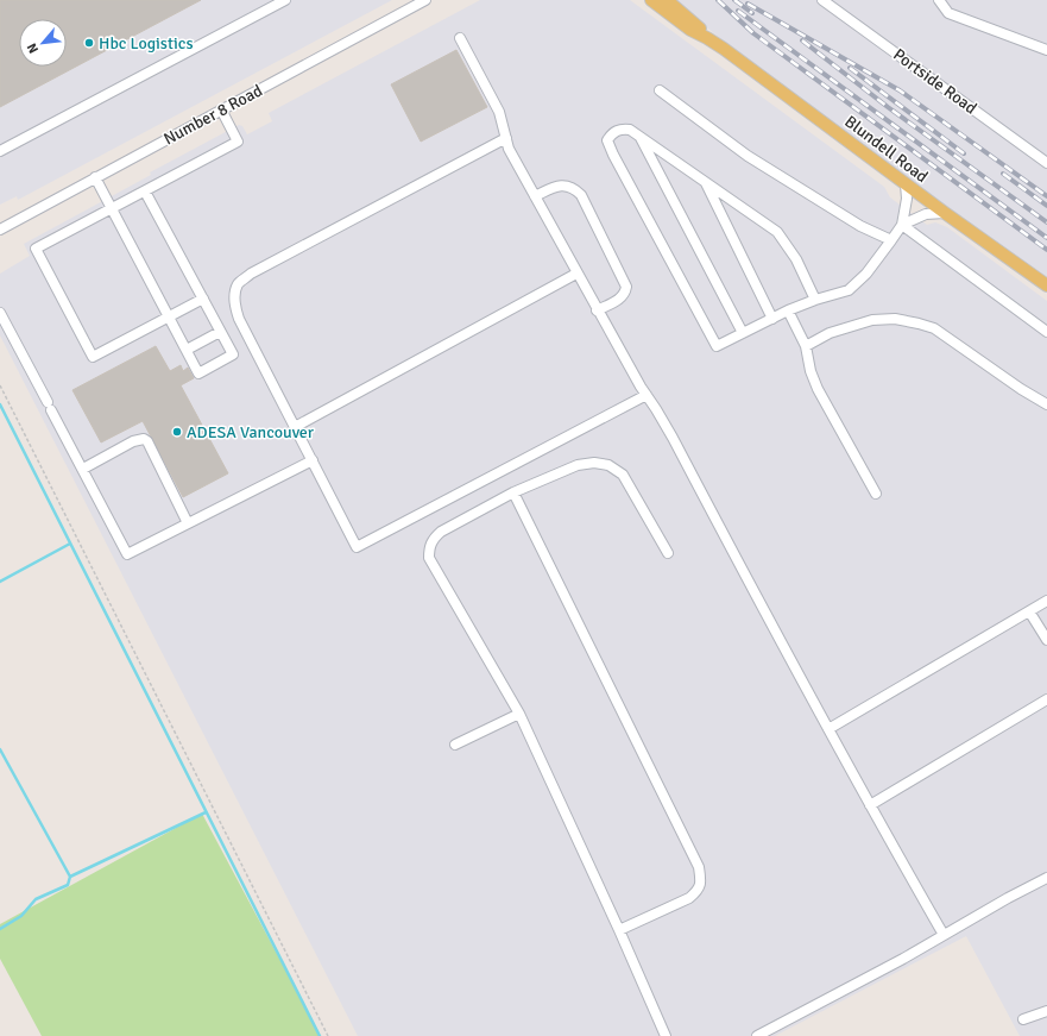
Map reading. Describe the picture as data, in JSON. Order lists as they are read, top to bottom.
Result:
{
  "streets": {
    "main road": ["Blundell Road"],
    "street": ["Portside Road", "Number 8 Road"]
  },
  "places": ["Hbc Logistics", "ADESA Vancouver"],
  "north": "bottom left"
}
